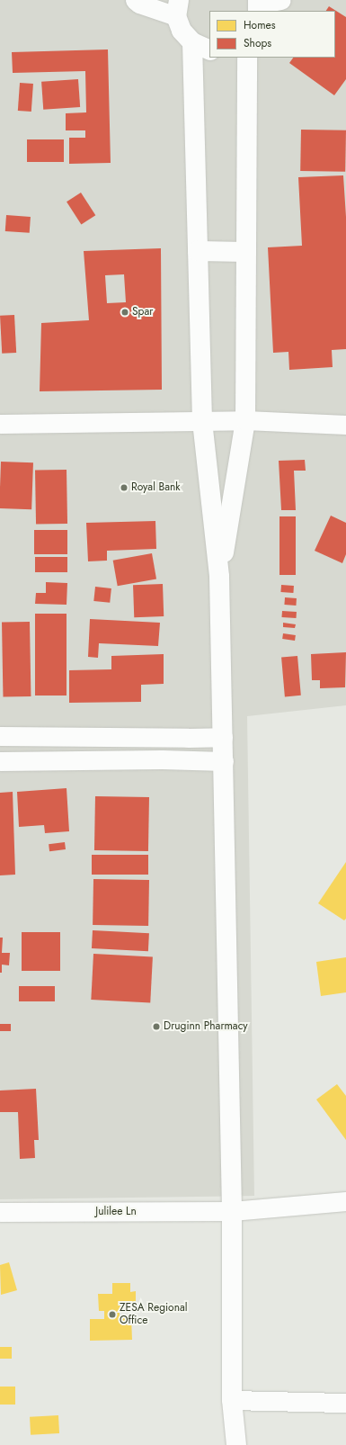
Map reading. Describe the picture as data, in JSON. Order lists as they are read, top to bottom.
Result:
{
  "streets": {
    "street": ["Julilee Ln"]
  },
  "places": [
    "Spar",
    "Royal Bank",
    "Druginn Pharmacy",
    "ZESA Regional Office"
  ],
  "legend": ["Homes", "Shops"]
}
